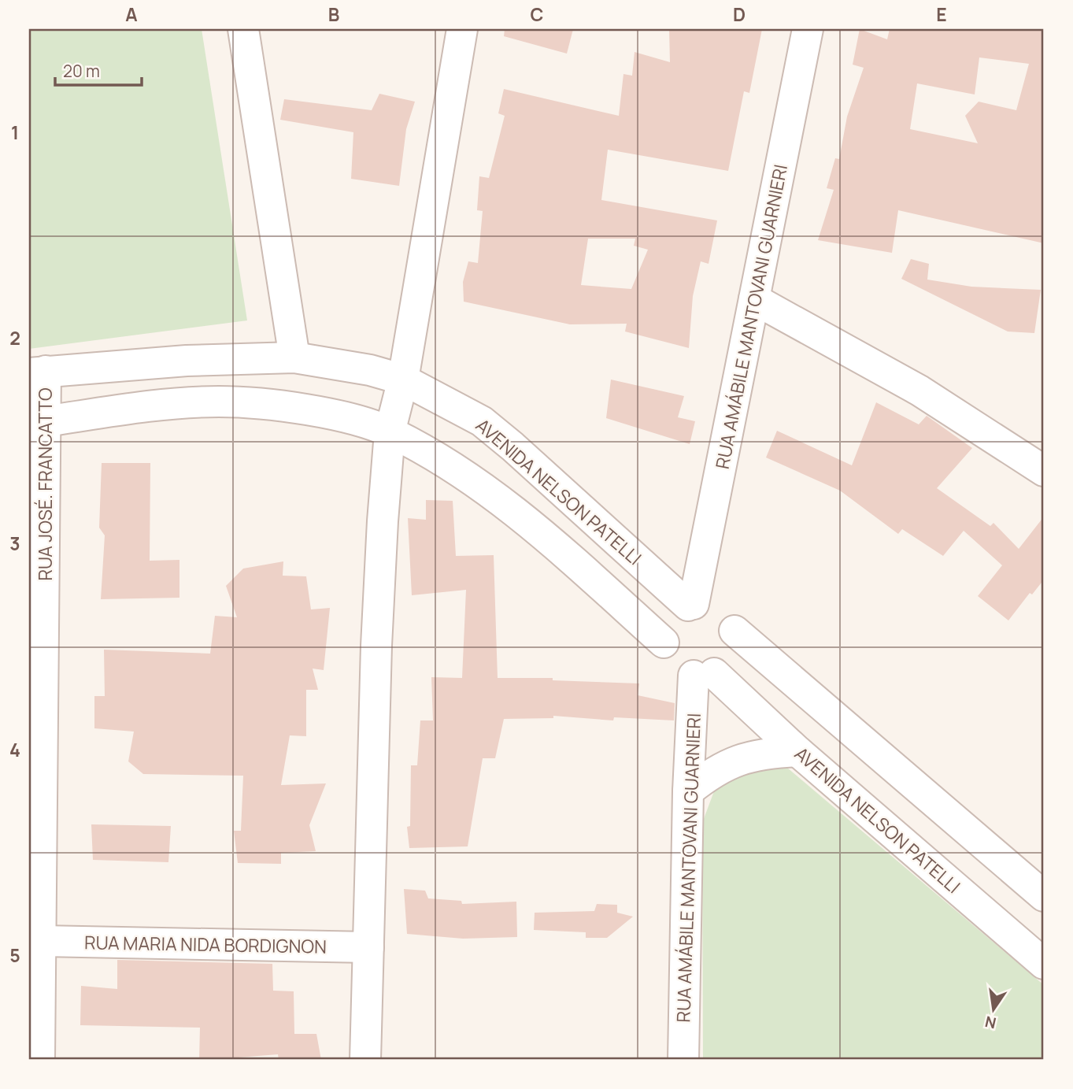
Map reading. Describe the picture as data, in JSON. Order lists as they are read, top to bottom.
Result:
{
  "streets": {
    "street": [
      "RUA AMÁBILE MANTOVANI GUARNIERI",
      "RUA JOSÉ. FRANCATTO",
      "AVENIDA NELSON PATELLI",
      "RUA MARIA NIDA BORDIGNON"
    ]
  },
  "crossings": [
    ["RUA AMÁBILE MANTOVANI GUARNIERI", "AVENIDA NELSON PATELLI"],
    ["RUA JOSÉ. FRANCATTO", "AVENIDA NELSON PATELLI"],
    ["RUA JOSÉ. FRANCATTO", "RUA MARIA NIDA BORDIGNON"]
  ],
  "scale_bar": "20 m",
  "north": "bottom",
  "grid": {
    "columns": [
      "A",
      "B",
      "C",
      "D",
      "E"
    ],
    "rows": [
      "1",
      "2",
      "3",
      "4",
      "5"
    ]
  }
}
